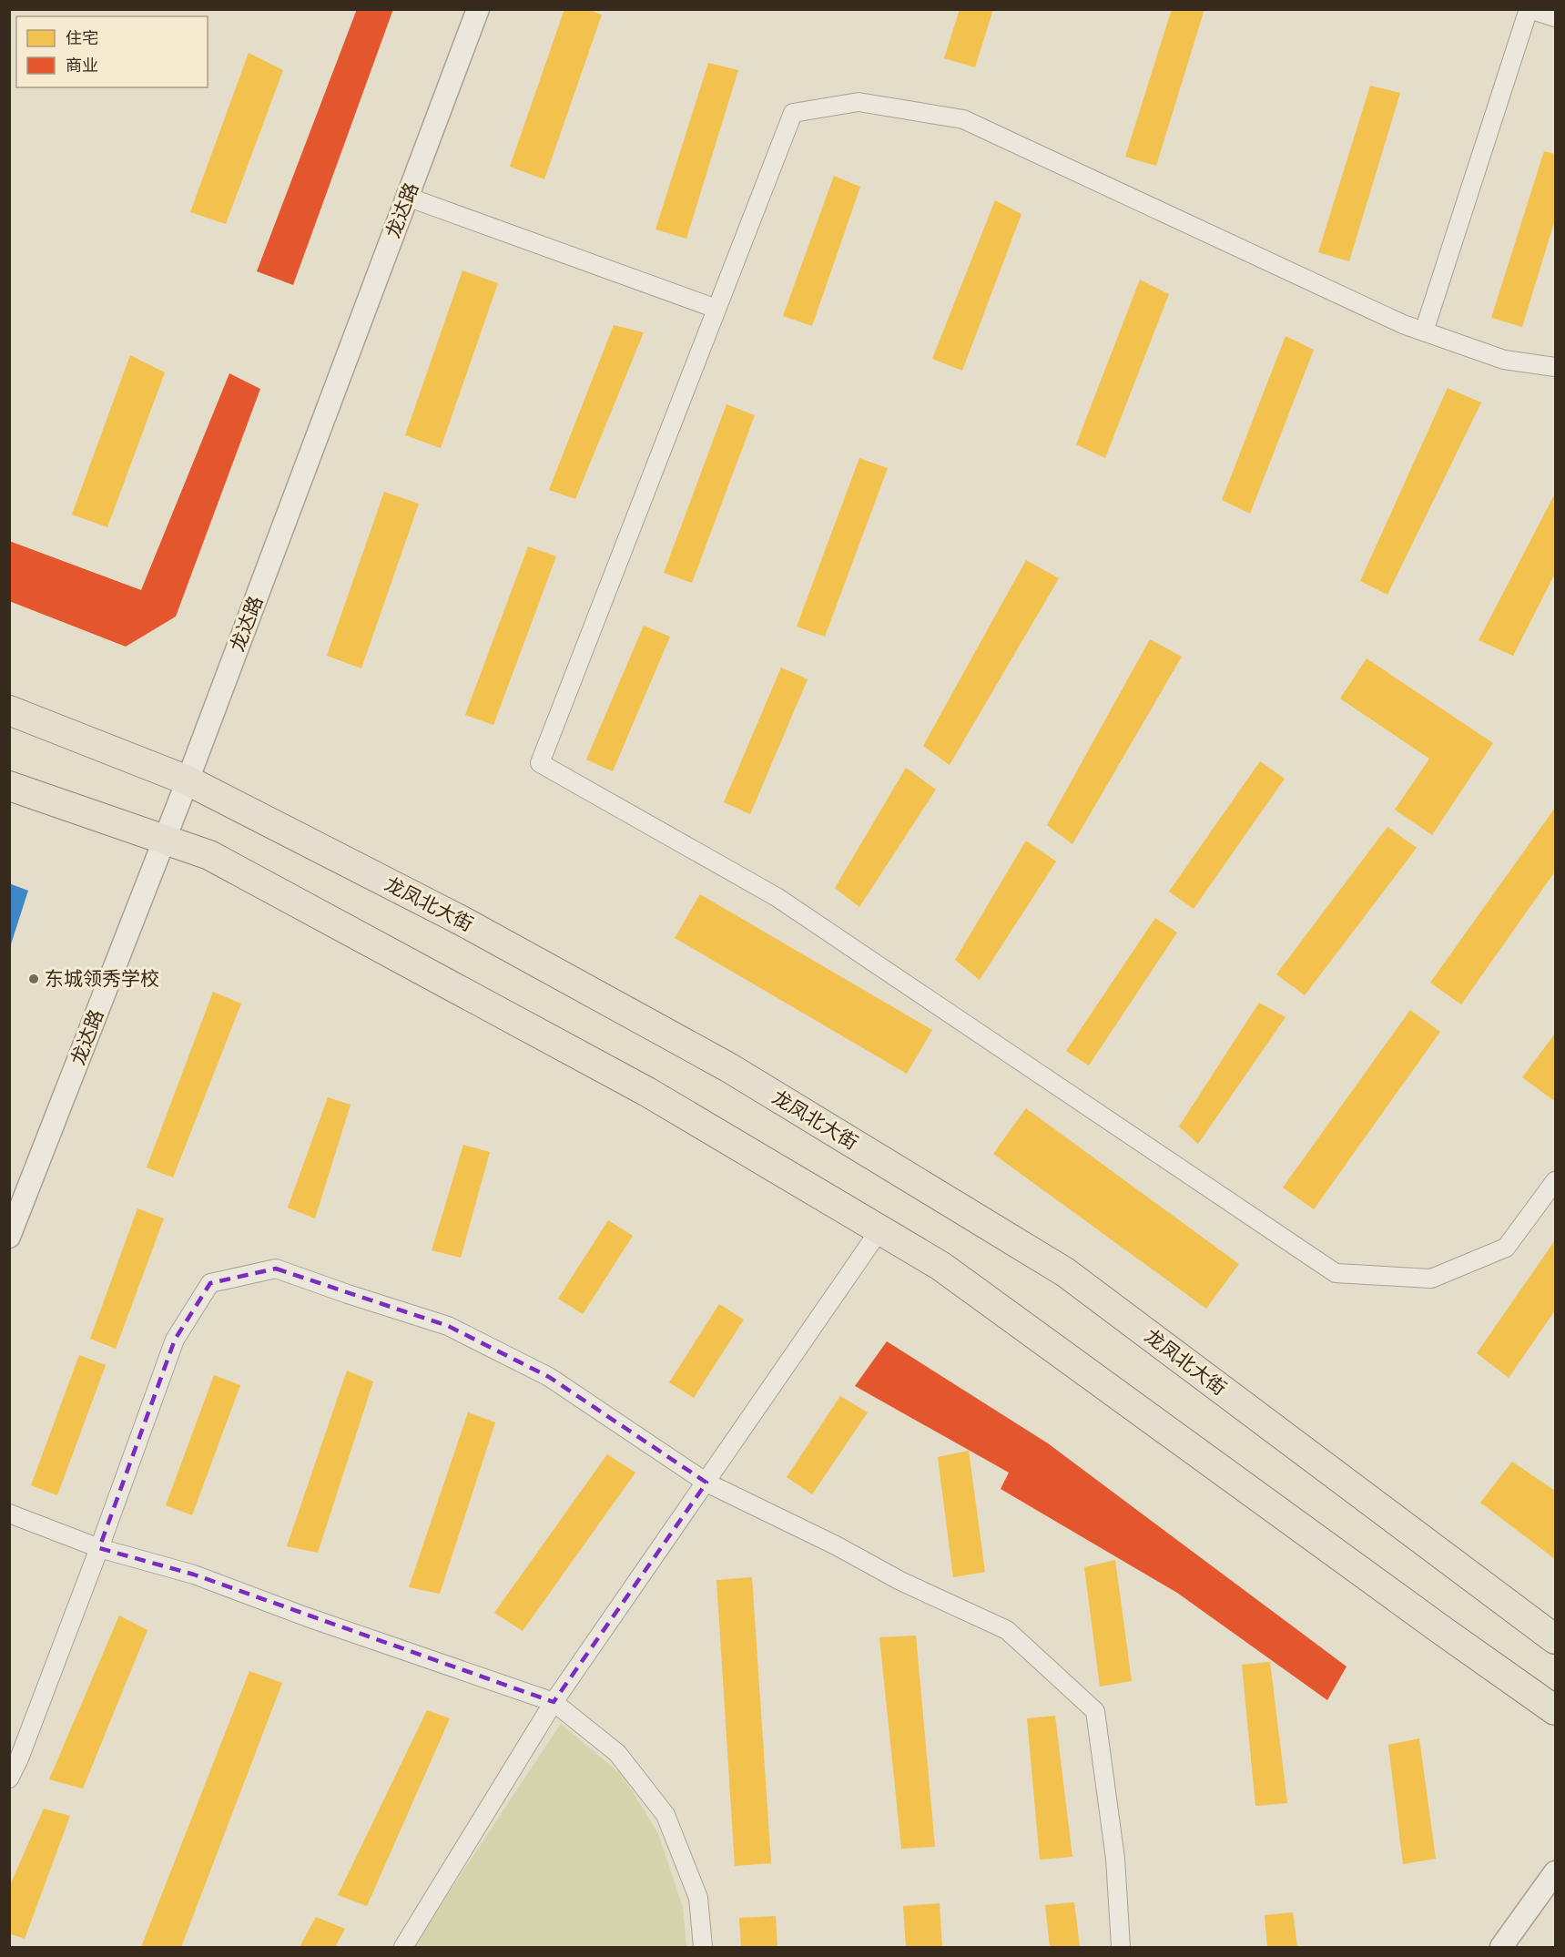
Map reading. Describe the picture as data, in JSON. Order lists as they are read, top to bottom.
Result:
{
  "streets": {
    "main road": ["龙凤北大街"],
    "street": ["龙达路"]
  },
  "crossings": [
    ["龙达路", "龙凤北大街"]
  ],
  "places": ["东城领秀学校"],
  "legend": ["住宅", "商业"]
}
